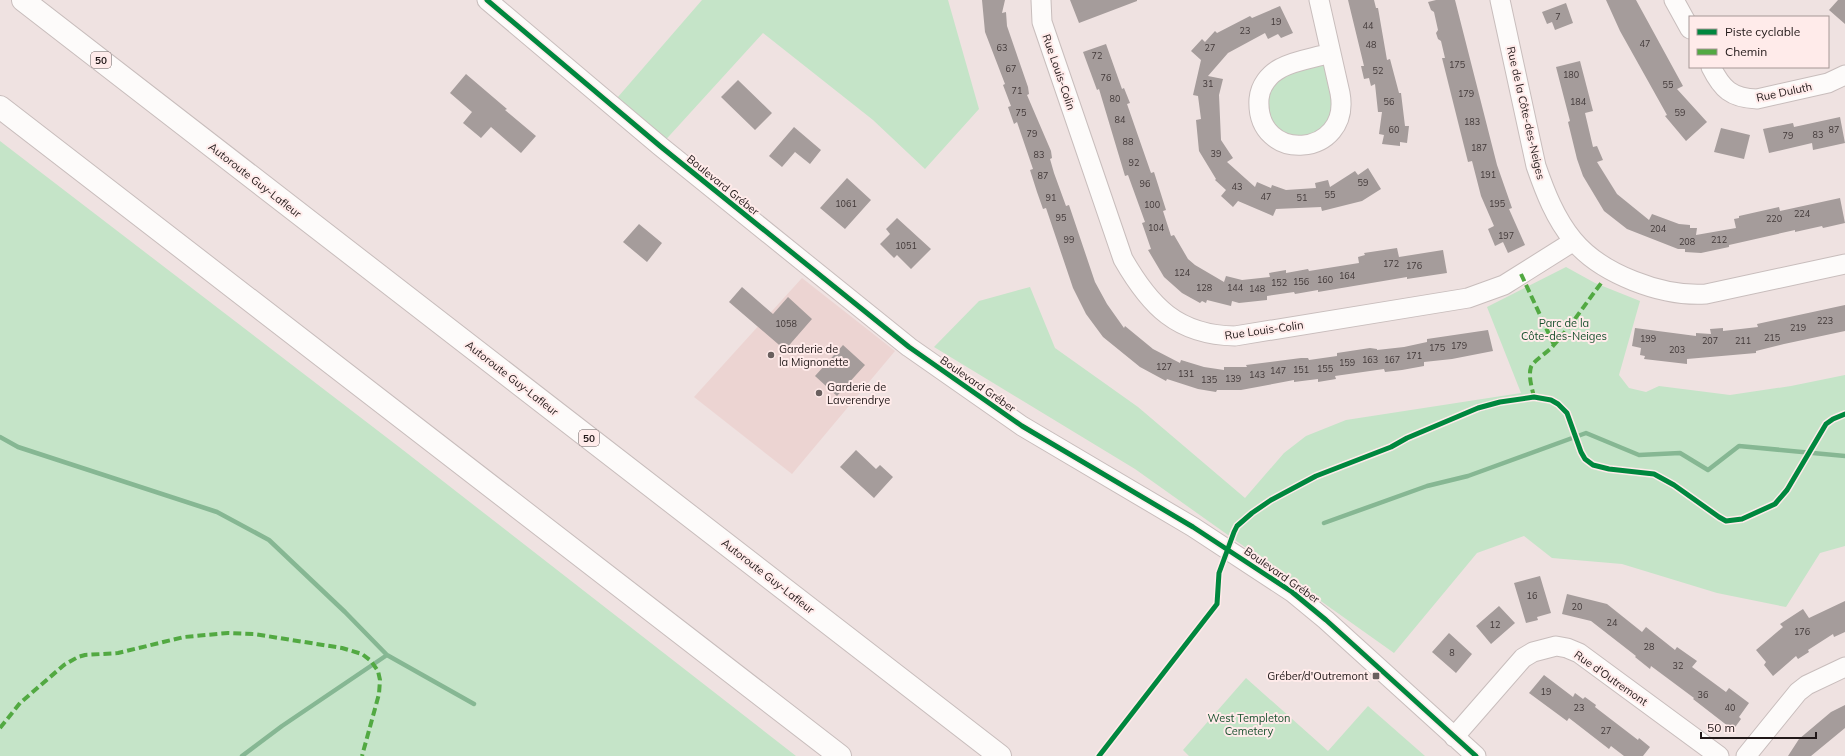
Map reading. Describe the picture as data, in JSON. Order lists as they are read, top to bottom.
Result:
{
  "streets": {
    "highway": ["50", "Autoroute Guy-Lafleur"],
    "street": [
      "Rue Louis-Colin",
      "Rue Duluth",
      "Rue de la Côte-des-Neiges",
      "Boulevard Gréber",
      "Rue d'Outremont"
    ]
  },
  "crossings": [
    ["Rue Louis-Colin", "Rue de la Côte-des-Neiges"],
    ["Boulevard Gréber", "Rue d'Outremont"]
  ],
  "parks": ["Parc de la Côte-des-Neiges", "West Templeton Cemetery"],
  "places": {
    "other": ["Garderie de la Mignonette", "Garderie de Laverendrye"],
    "transit": ["Gréber/d'Outremont"]
  },
  "house_numbers": [
    "7",
    "19",
    "44",
    "23",
    "47",
    "48",
    "63",
    "27",
    "72",
    "175",
    "67",
    "52",
    "180",
    "76",
    "31",
    "55",
    "71",
    "179",
    "80",
    "56",
    "184",
    "75",
    "59",
    "84",
    "183",
    "60",
    "87",
    "79",
    "83",
    "79",
    "88",
    "187",
    "39",
    "83",
    "92",
    "191",
    "87",
    "59",
    "96",
    "43",
    "55",
    "47",
    "91",
    "51",
    "1061",
    "195",
    "100",
    "224",
    "95",
    "220",
    "104",
    "204",
    "197",
    "99",
    "212",
    "208",
    "1051",
    "172",
    "176",
    "124",
    "164",
    "160",
    "156",
    "152",
    "128",
    "144",
    "148",
    "223",
    "1058",
    "219",
    "215",
    "199",
    "207",
    "211",
    "179",
    "175",
    "203",
    "171",
    "163",
    "167",
    "159",
    "127",
    "155",
    "151",
    "147",
    "131",
    "143",
    "139",
    "135",
    "16",
    "20",
    "24",
    "12",
    "176",
    "28",
    "8",
    "32",
    "19",
    "36",
    "23",
    "40",
    "27"
  ],
  "legend": ["Piste cyclable", "Chemin"],
  "scale_bar": "50 m"
}
